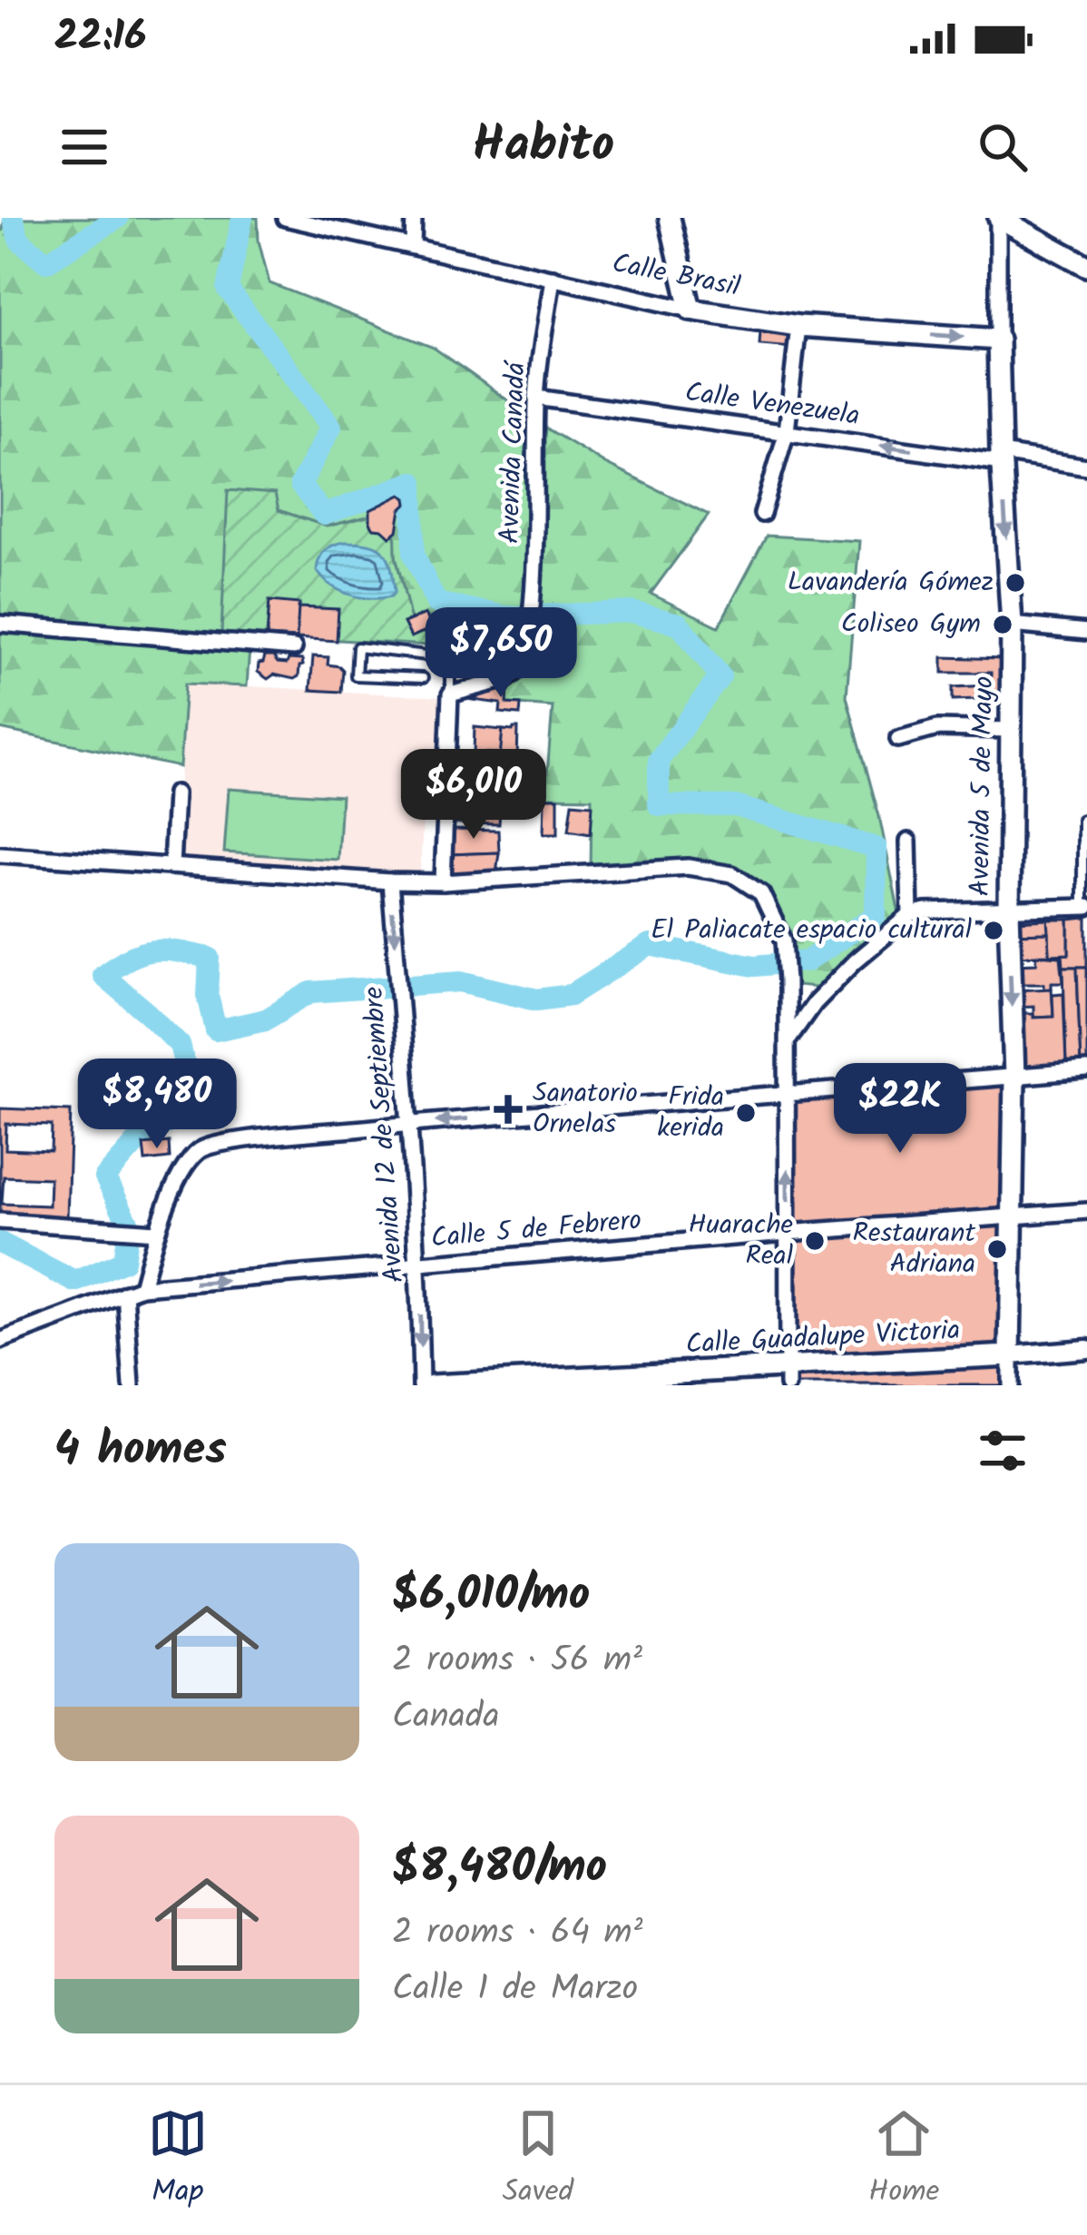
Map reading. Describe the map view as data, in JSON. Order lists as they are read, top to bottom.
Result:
{
  "streets": {
    "main road": ["Calle Brasil", "Avenida 5 de Mayo", "Calle Guadalupe Victoria"],
    "street": [
      "Calle Venezuela",
      "Avenida Canadá",
      "Avenida 12 de Septiembre",
      "Calle 5 de Febrero"
    ]
  },
  "crossings": [
    ["Calle Brasil", "Avenida Canadá"],
    ["Calle Brasil", "Avenida 5 de Mayo"],
    ["Calle Venezuela", "Avenida Canadá"],
    ["Calle Venezuela", "Avenida 5 de Mayo"],
    ["Avenida 5 de Mayo", "Calle 5 de Febrero"],
    ["Avenida 5 de Mayo", "Calle Guadalupe Victoria"],
    ["Avenida 12 de Septiembre", "Calle 5 de Febrero"]
  ],
  "one_way": ["Calle Venezuela", "Avenida 12 de Septiembre"],
  "places": {
    "other": [
      "Lavandería Gómez",
      "Coliseo Gym",
      "El Paliacate espacio cultural",
      "Frida kerida",
      "Huarache Real",
      "Restaurant Adriana"
    ],
    "health": ["Sanatorio Ornelas"]
  },
  "page": {
    "status": "22:16",
    "header": "Habito",
    "price": [
      "$7,650",
      "$6,010",
      "$8,480",
      "$22K"
    ],
    "heading": "4 homes",
    "list": [
      {
        "name": "$6,010/mo",
        "note": "2 rooms · 56 m² · Canada"
      },
      {
        "name": "$8,480/mo",
        "note": "2 rooms · 64 m² · Calle 1 de Marzo"
      }
    ],
    "tabs": ["Map", "Saved", "Home"]
  }
}
